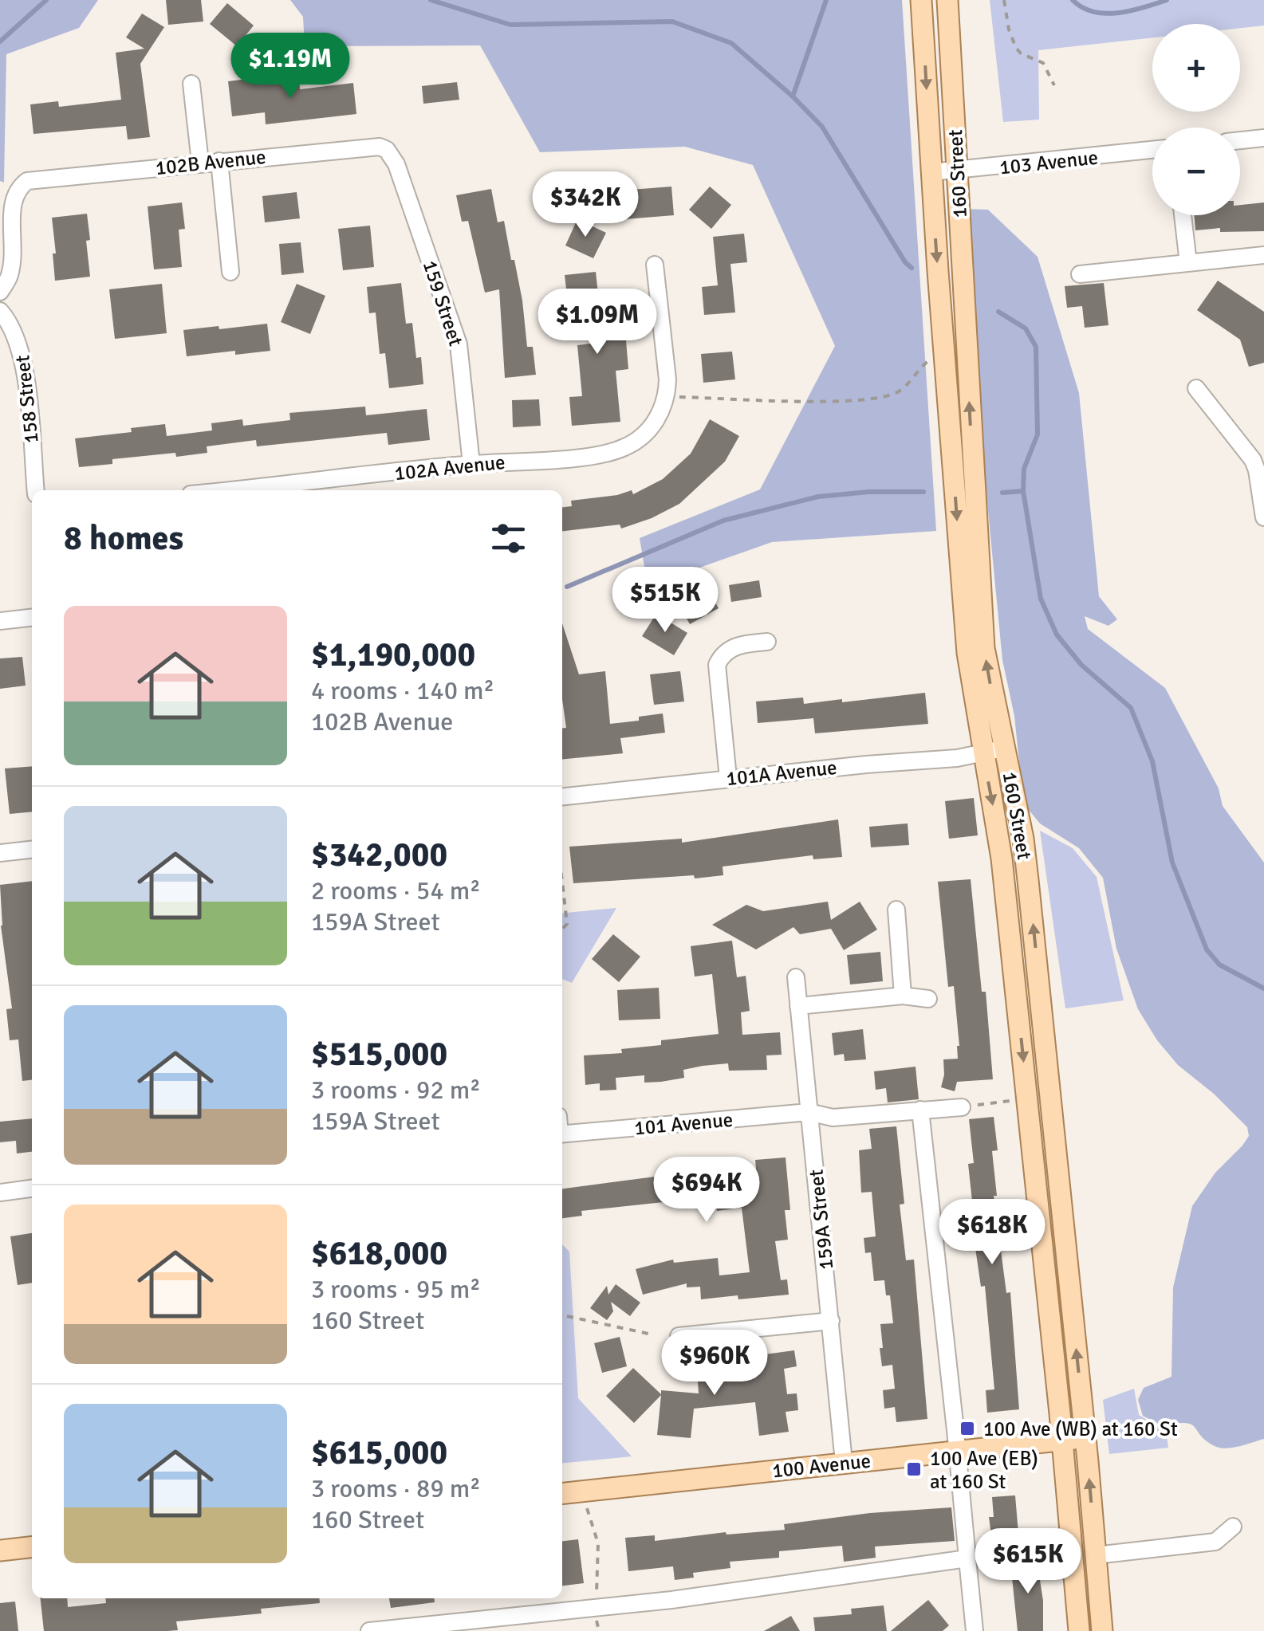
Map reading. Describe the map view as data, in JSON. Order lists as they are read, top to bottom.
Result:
{
  "streets": {
    "main road": ["160 Street", "100 Avenue"],
    "street": [
      "102B Avenue",
      "103 Avenue",
      "159 Street",
      "158 Street",
      "102A Avenue",
      "101A Avenue",
      "101 Avenue",
      "159A Street"
    ]
  },
  "crossings": [
    ["102B Avenue", "159 Street"],
    ["103 Avenue", "160 Street"],
    ["160 Street", "101A Avenue"],
    ["160 Street", "100 Avenue"],
    ["159 Street", "102A Avenue"],
    ["101 Avenue", "159A Street"],
    ["159A Street", "100 Avenue"]
  ],
  "places": {
    "transit": ["100 Ave (WB) at 160 St", "100 Ave (EB) at 160 St"]
  },
  "page": {
    "map_buttons": ["+", "−"],
    "price": [
      "$1.19M",
      "$342K",
      "$1.09M",
      "$515K",
      "$694K",
      "$618K",
      "$960K",
      "$615K"
    ],
    "heading": "8 homes",
    "list": [
      {
        "name": "$1,190,000",
        "note": "4 rooms · 140 m² · 102B Avenue"
      },
      {
        "name": "$342,000",
        "note": "2 rooms · 54 m² · 159A Street"
      },
      {
        "name": "$515,000",
        "note": "3 rooms · 92 m² · 159A Street"
      },
      {
        "name": "$618,000",
        "note": "3 rooms · 95 m² · 160 Street"
      },
      {
        "name": "$615,000",
        "note": "3 rooms · 89 m² · 160 Street"
      }
    ]
  }
}
